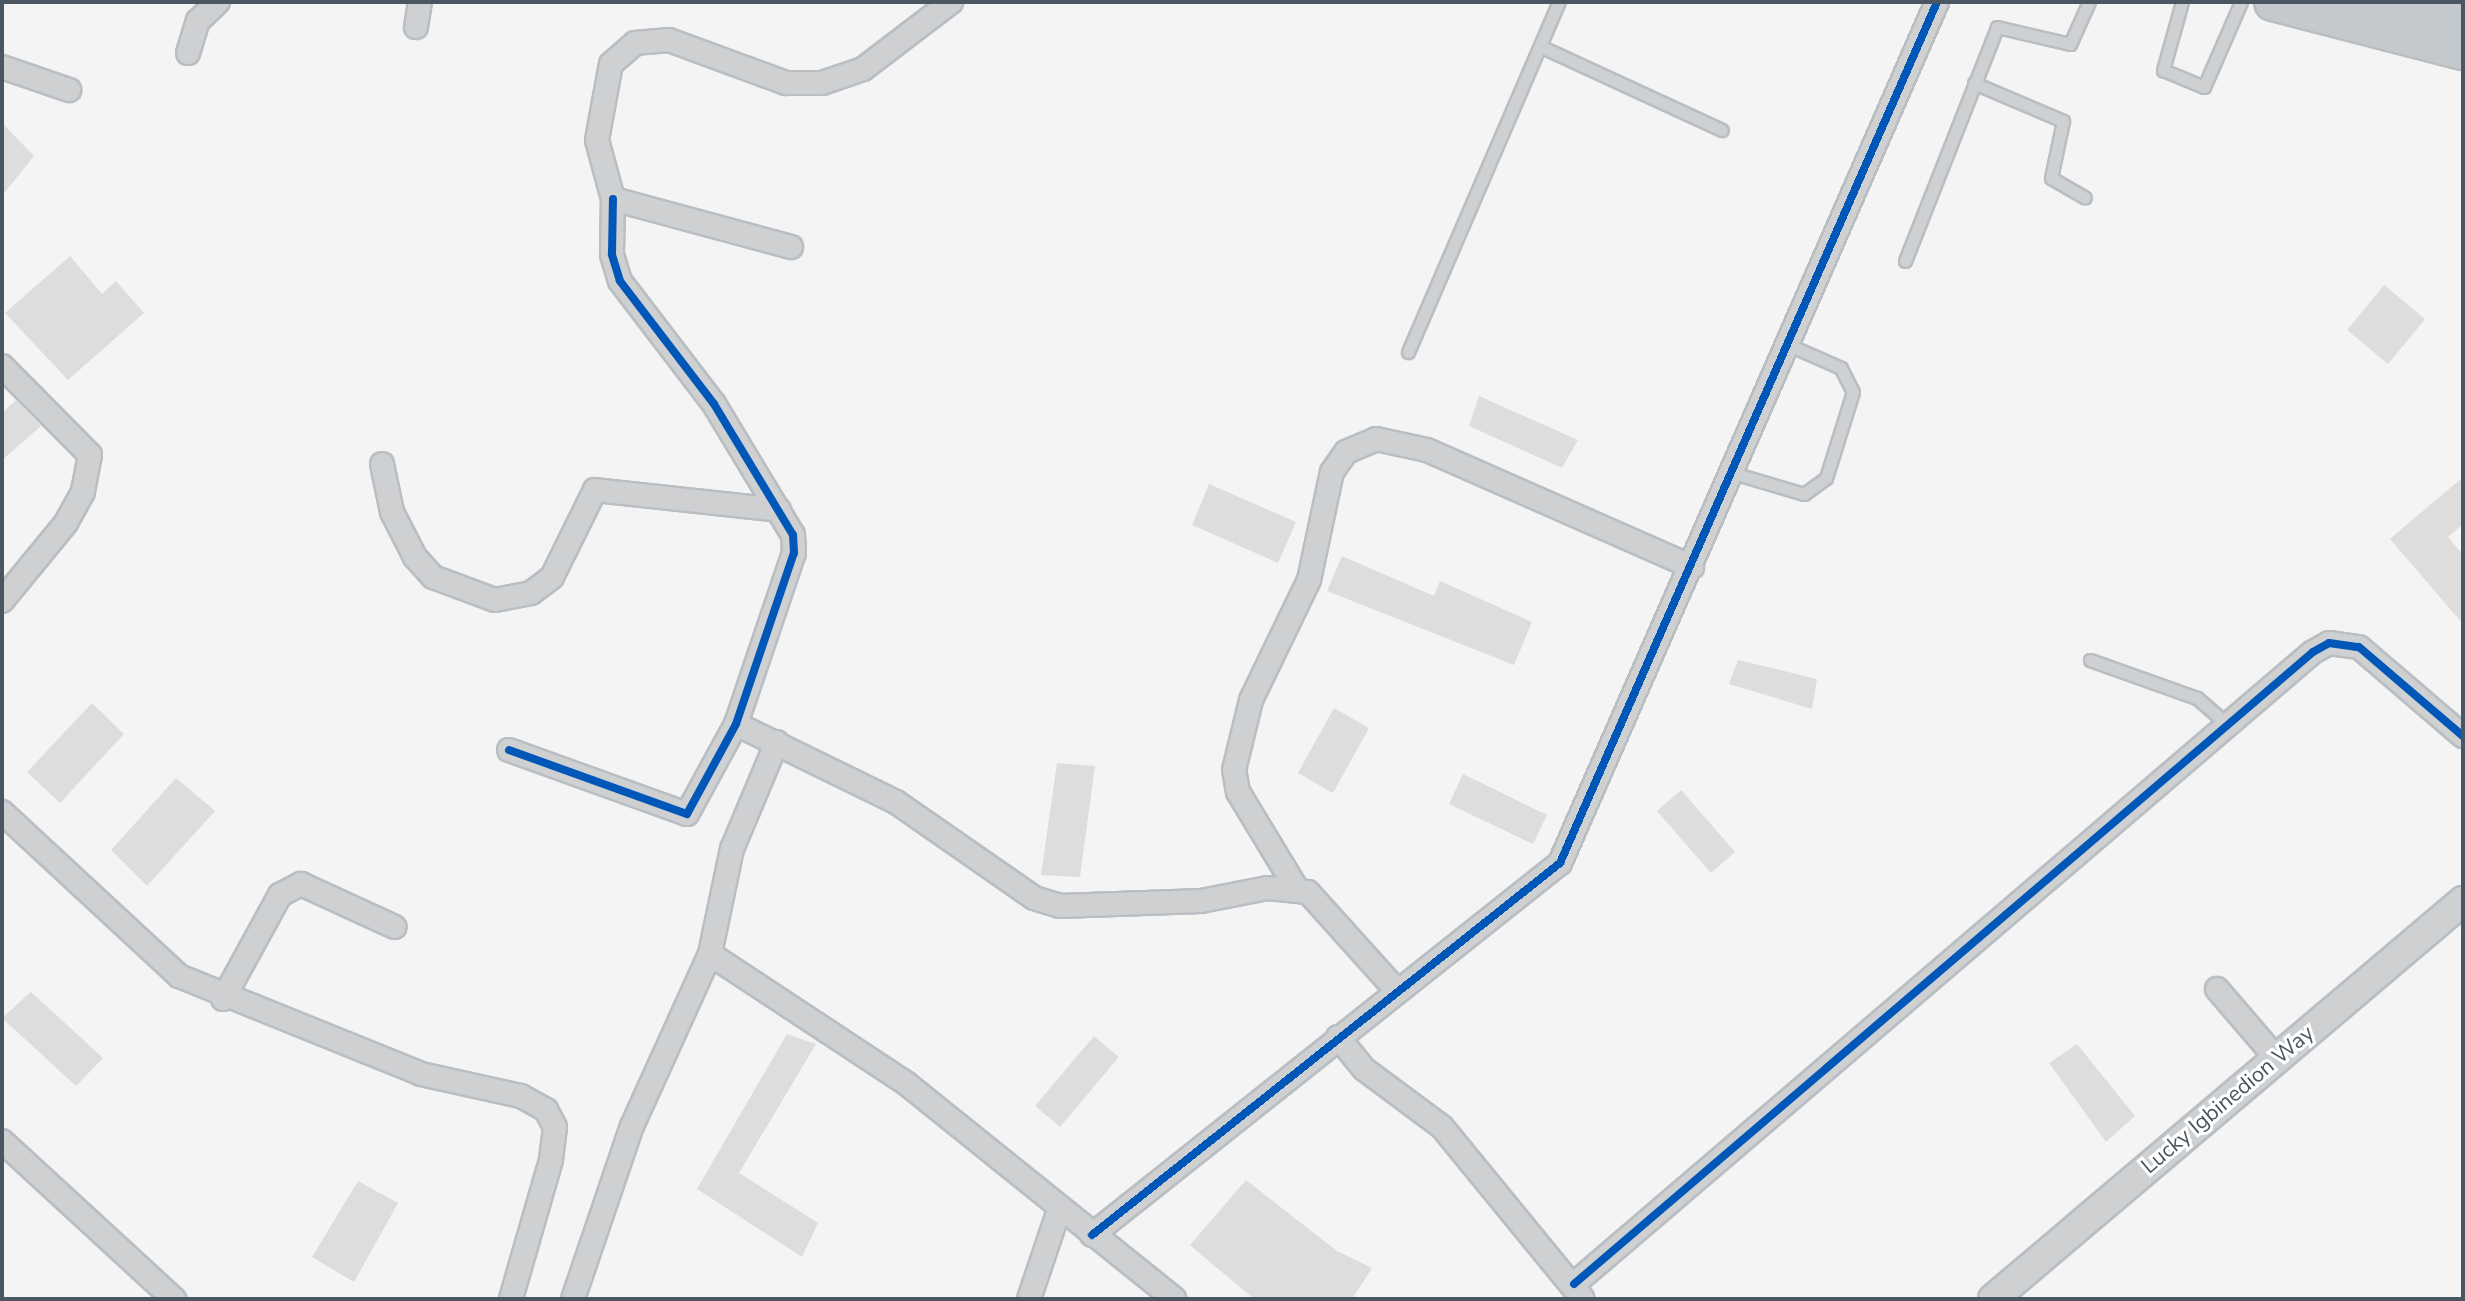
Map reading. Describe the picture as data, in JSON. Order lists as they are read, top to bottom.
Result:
{
  "streets": {
    "street": ["Lucky Igbinedion Way"]
  }
}
